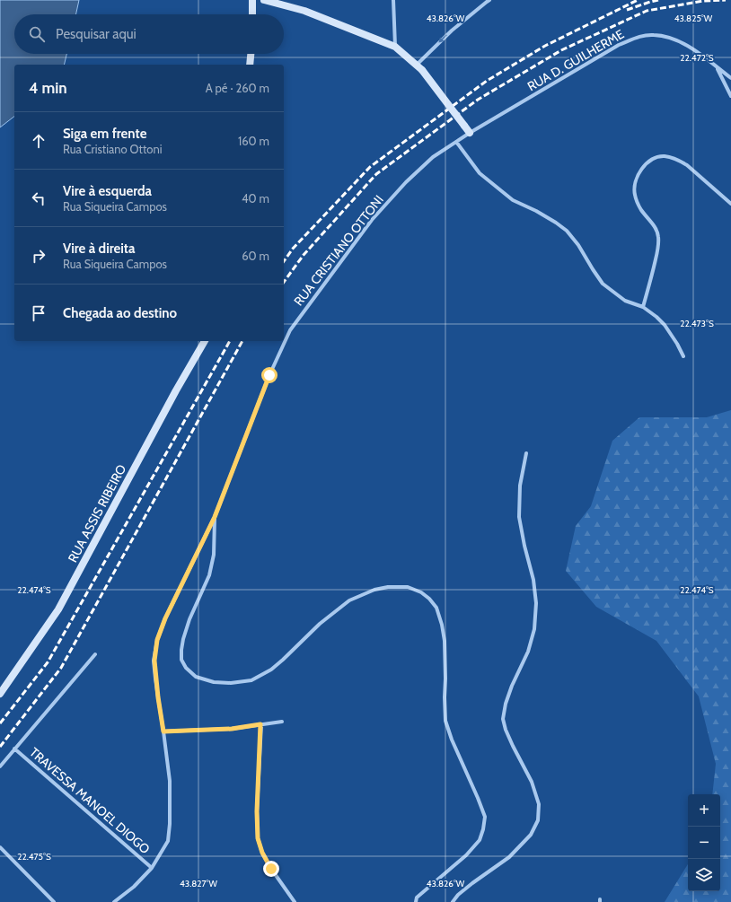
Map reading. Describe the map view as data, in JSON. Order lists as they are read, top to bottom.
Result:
{
  "streets": {
    "street": [
      "RUA D. GUILHERME",
      "RUA CRISTIANO OTTONI",
      "RUA ASSIS RIBEIRO",
      "TRAVESSA MANOEL DIOGO"
    ]
  },
  "crossings": [
    ["RUA D. GUILHERME", "RUA CRISTIANO OTTONI"],
    ["RUA CRISTIANO OTTONI", "TRAVESSA MANOEL DIOGO"]
  ],
  "page": {
    "search": "Pesquisar aqui",
    "heading": ["4 min", "A pé · 260 m"],
    "list": [
      ["Siga em frente", "Rua Cristiano Ottoni", "160 m"],
      ["Vire à esquerda", "Rua Siqueira Campos", "40 m"],
      ["Vire à direita", "Rua Siqueira Campos", "60 m"],
      "Chegada ao destino"
    ],
    "map_buttons": ["+", "−"]
  },
  "coordinates": [
    "43.826°W",
    "43.825°W",
    "22.472°S",
    "22.473°S",
    "22.474°S",
    "22.475°S",
    "43.827°W"
  ]
}
